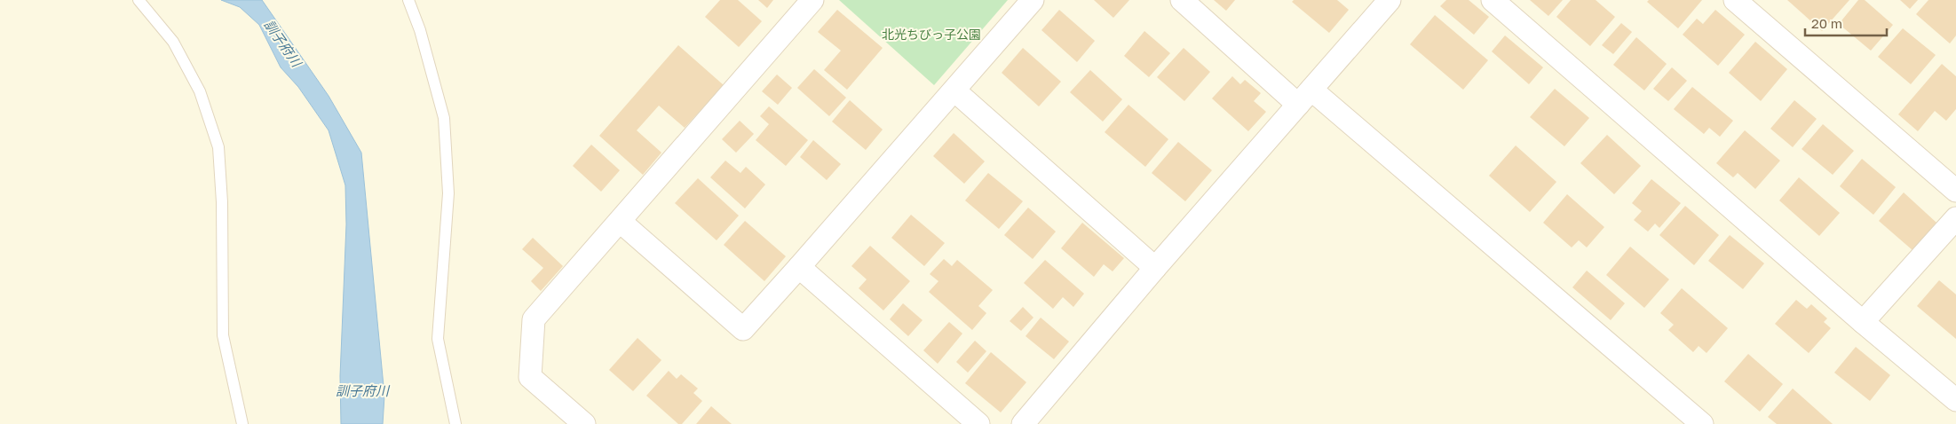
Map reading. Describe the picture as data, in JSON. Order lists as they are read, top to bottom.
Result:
{
  "water": ["訓子府川"],
  "parks": ["北光ちびっ子公園"],
  "scale_bar": "20 m"
}
